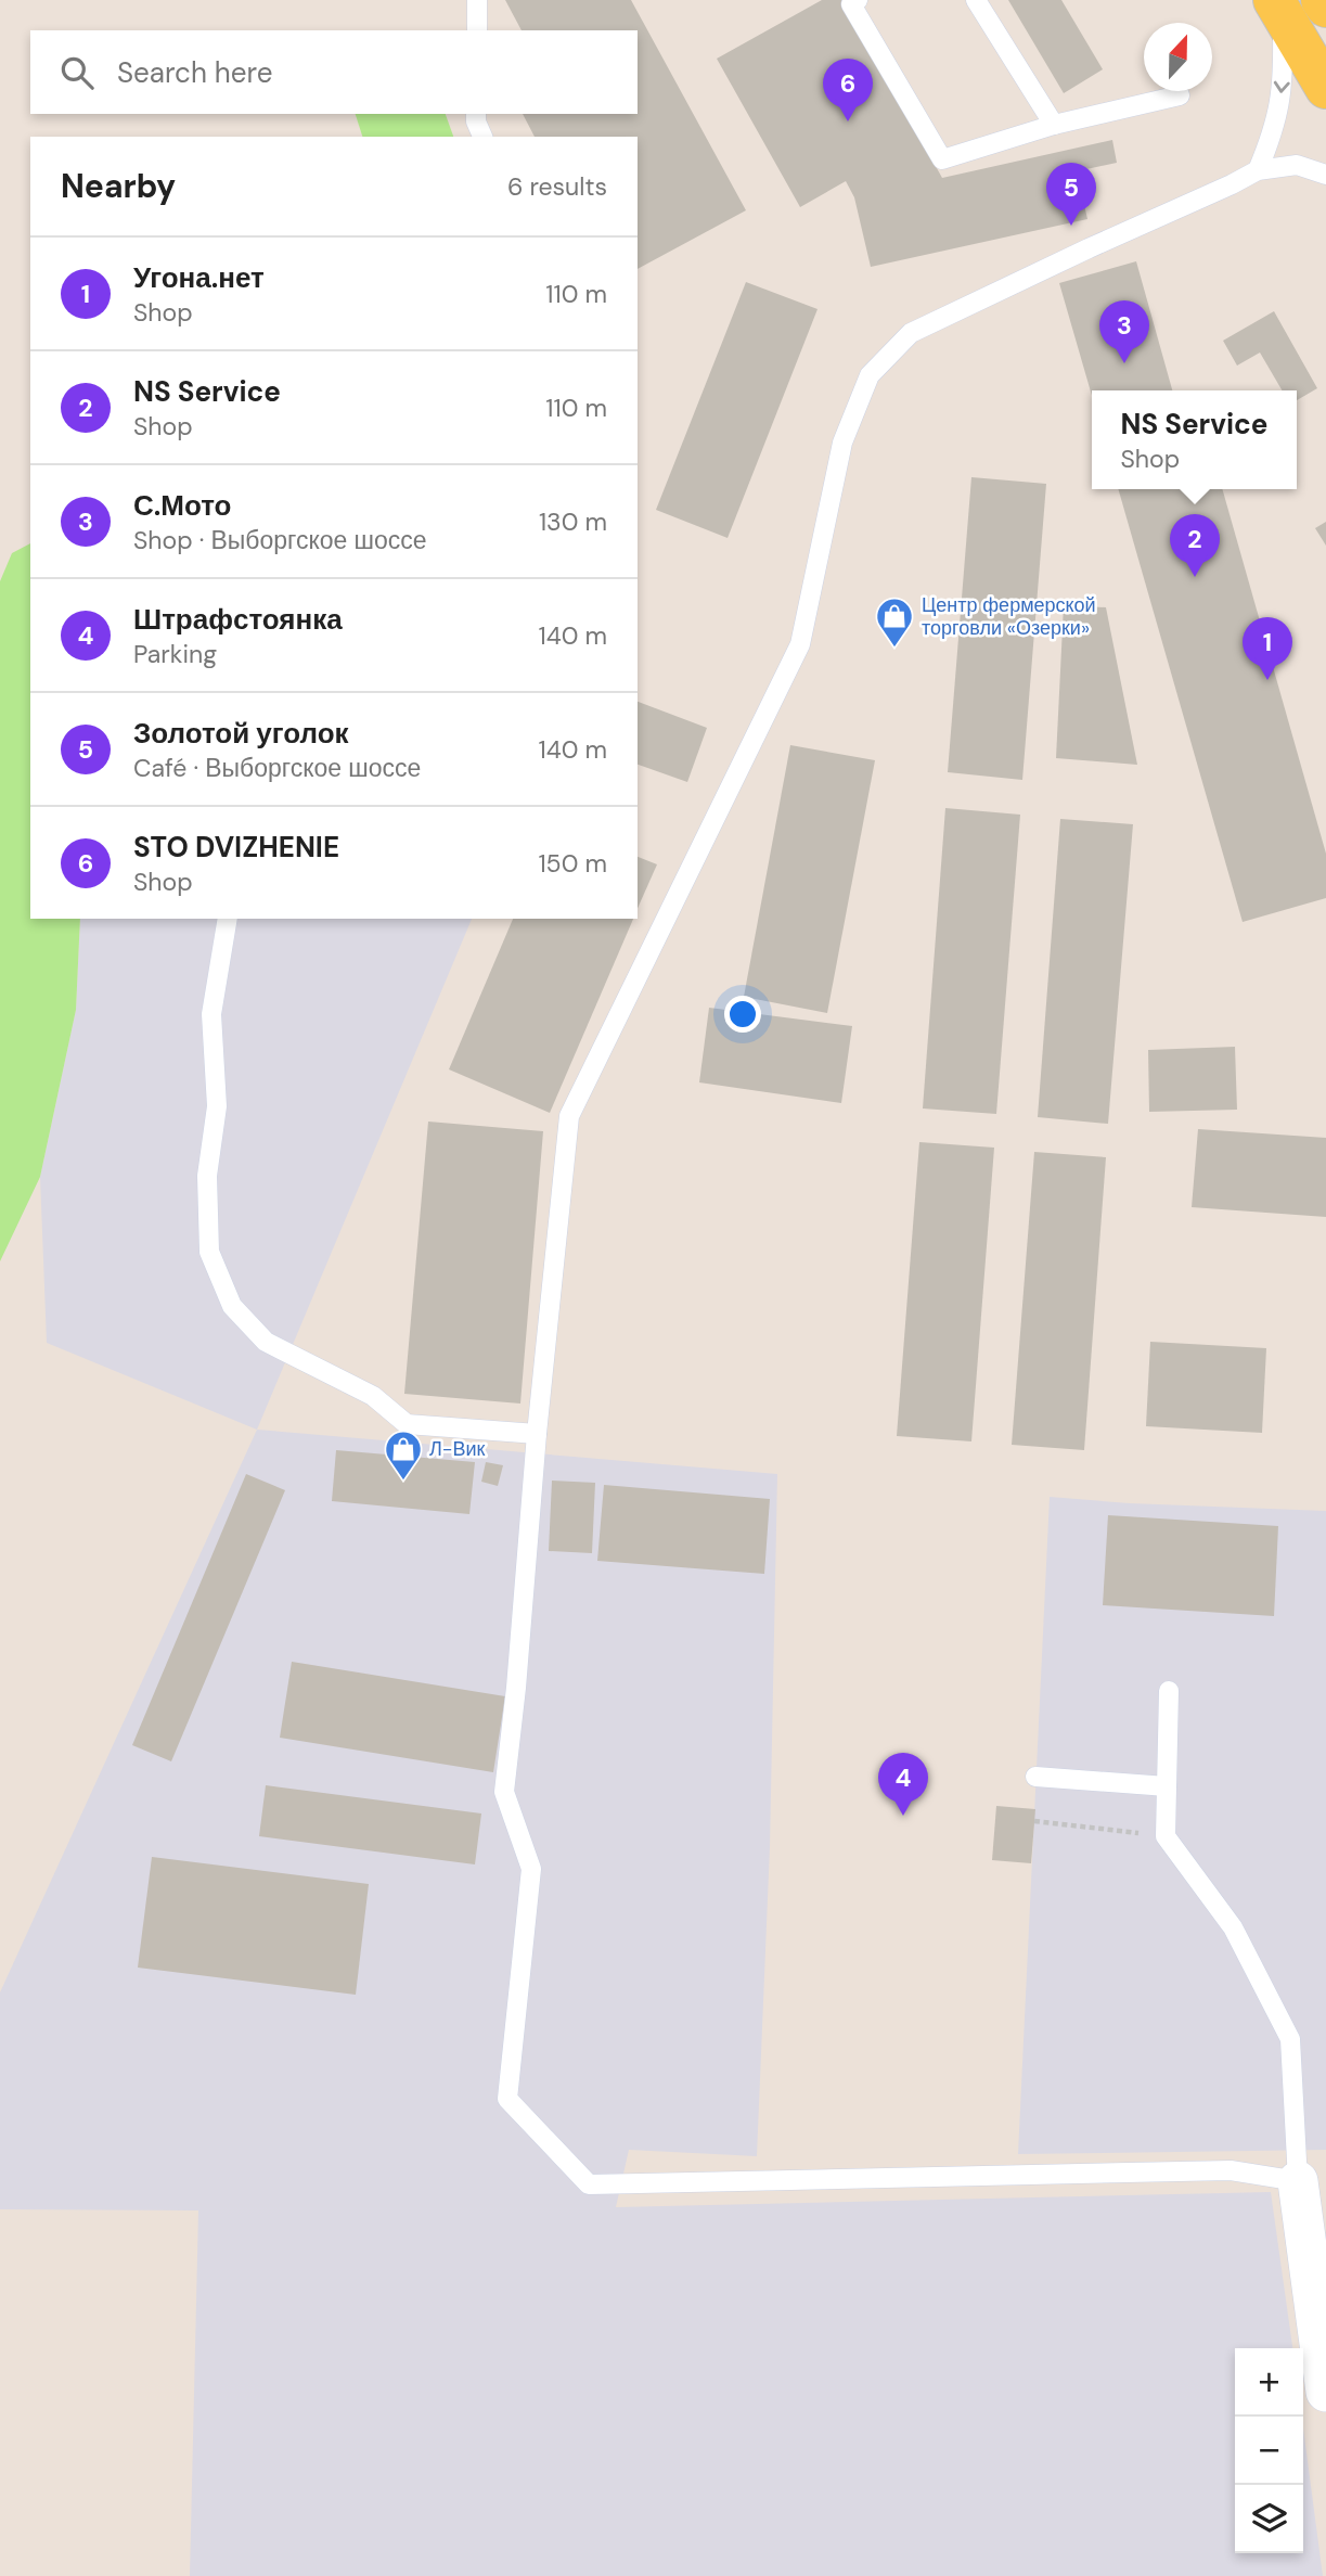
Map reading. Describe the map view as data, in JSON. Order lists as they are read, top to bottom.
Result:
{
  "places": {
    "shop": ["Центр фермерской торговли «Озерки»", "Л-Вик"]
  },
  "north": "top",
  "page": {
    "search": "Search here",
    "pins": [
      "6",
      "5",
      "3",
      "2",
      "1",
      "4"
    ],
    "heading": ["Nearby", "6 results"],
    "list": [
      {
        "mark": "1",
        "name": "Угона.нет",
        "note": "Shop",
        "value": "110 m"
      },
      {
        "mark": "2",
        "name": "NS Service",
        "note": "Shop",
        "value": "110 m"
      },
      {
        "mark": "3",
        "name": "С.Мото",
        "note": "Shop · Выборгское шоссе",
        "value": "130 m"
      },
      {
        "mark": "4",
        "name": "Штрафстоянка",
        "note": "Parking",
        "value": "140 m"
      },
      {
        "mark": "5",
        "name": "Золотой уголок",
        "note": "Café · Выборгское шоссе",
        "value": "140 m"
      },
      {
        "mark": "6",
        "name": "STO DVIZHENIE",
        "note": "Shop",
        "value": "150 m"
      }
    ],
    "popup": ["NS Service", "Shop"],
    "map_buttons": ["+", "−"]
  }
}
